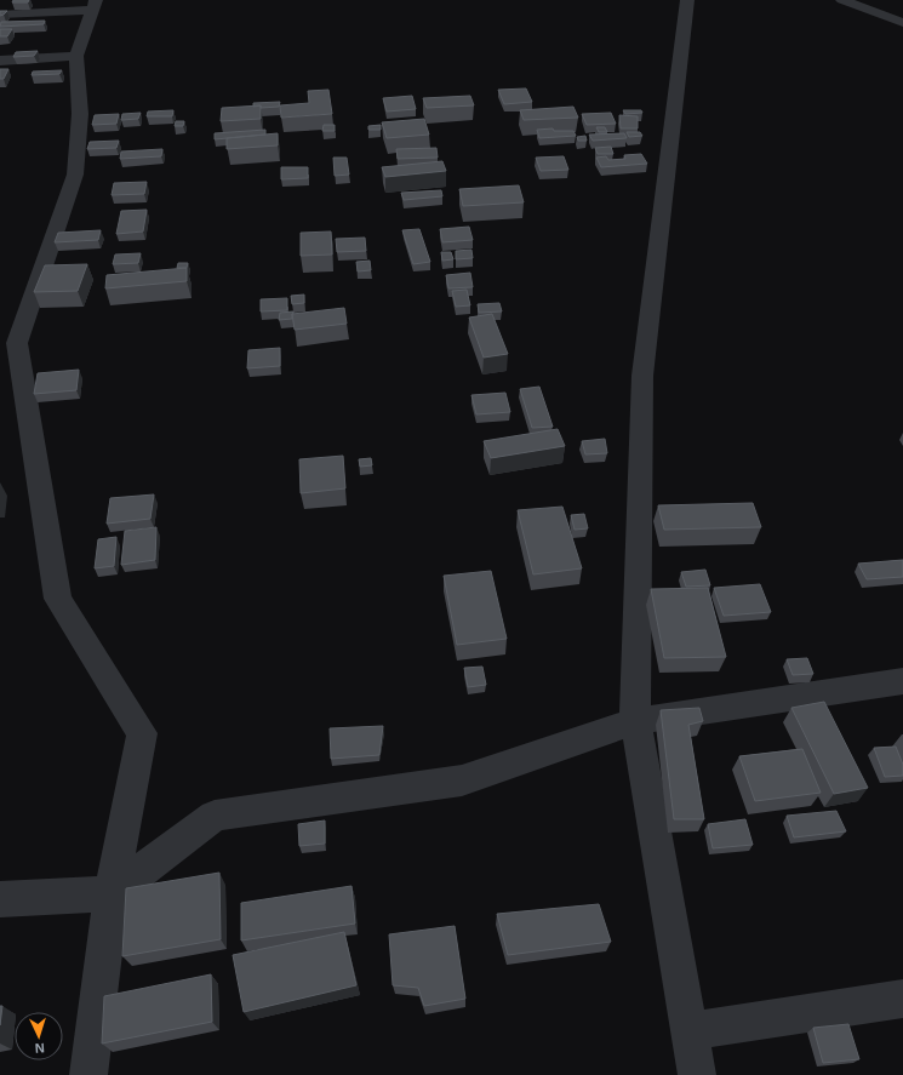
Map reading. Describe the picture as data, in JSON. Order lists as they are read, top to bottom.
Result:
{
  "north": "bottom"
}
